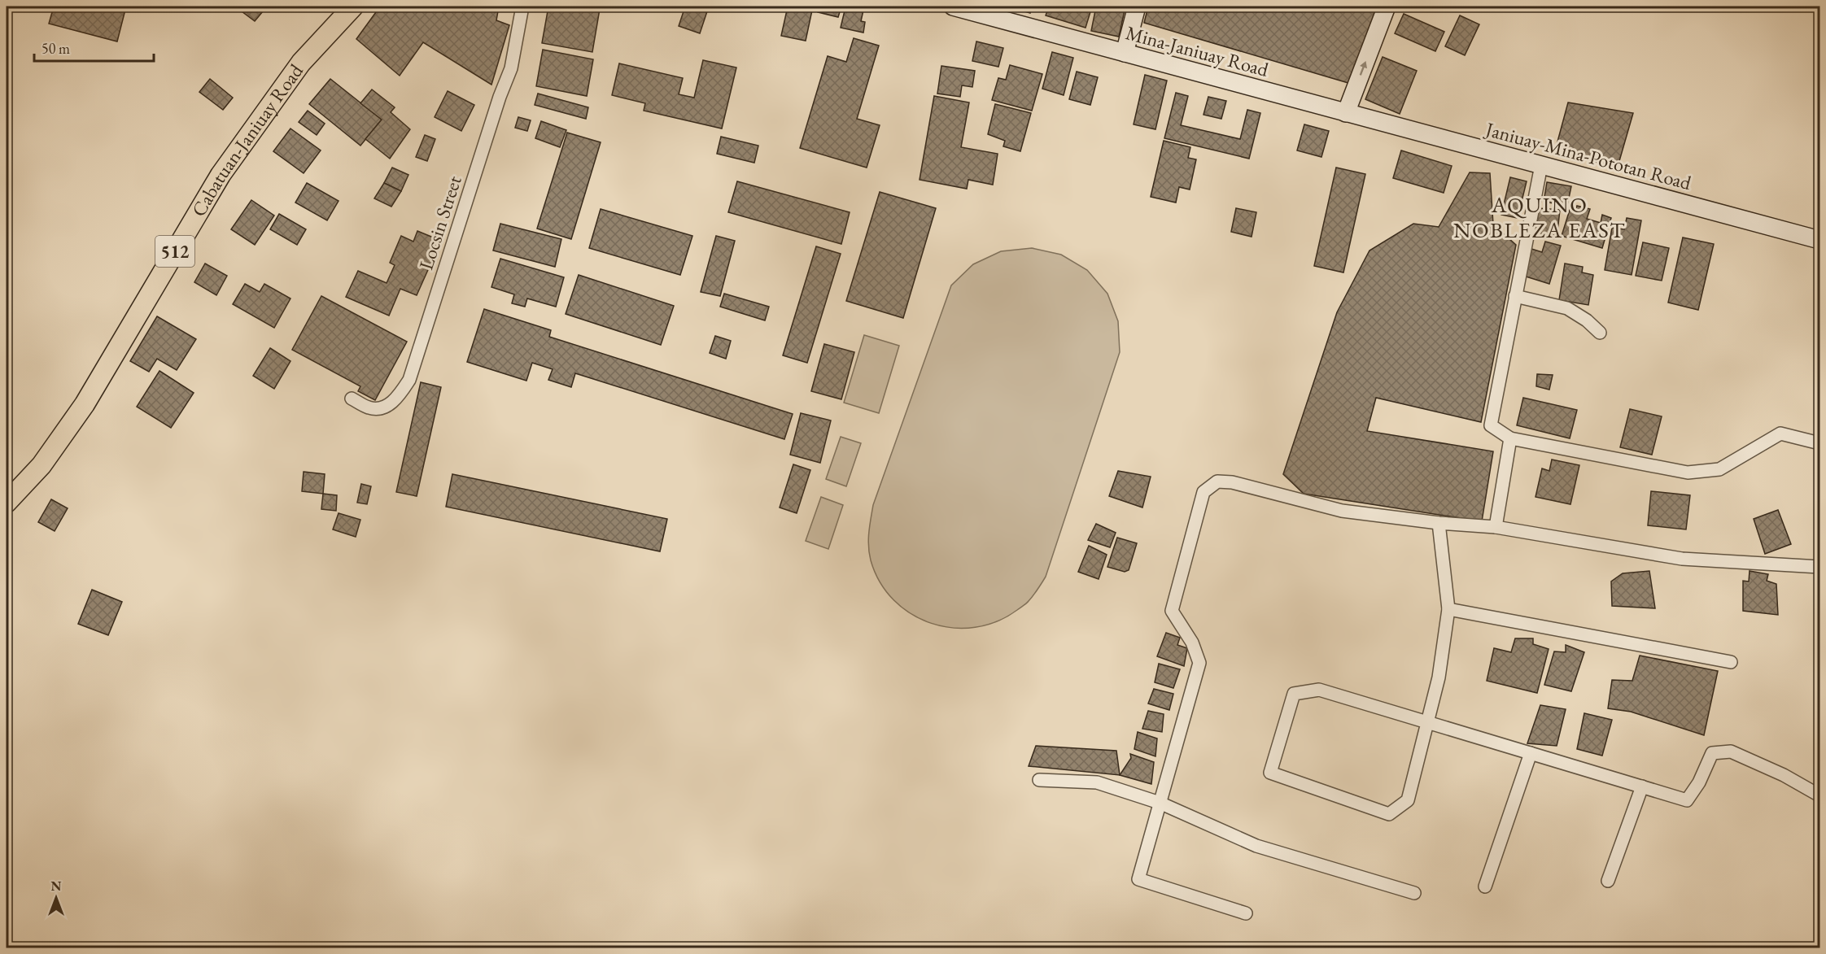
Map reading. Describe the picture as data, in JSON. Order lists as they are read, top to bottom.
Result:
{
  "streets": {
    "main road": [
      "Mina-Janiuay Road",
      "Cabatuan-Janiuay Road",
      "Janiuay-Mina-Pototan Road",
      "512"
    ],
    "street": ["Locsin Street"]
  },
  "crossings": [
    ["Mina-Janiuay Road", "Janiuay-Mina-Pototan Road"]
  ],
  "districts": ["AQUINO NOBLEZA EAST"],
  "scale_bar": "50 m",
  "north": "top"
}
